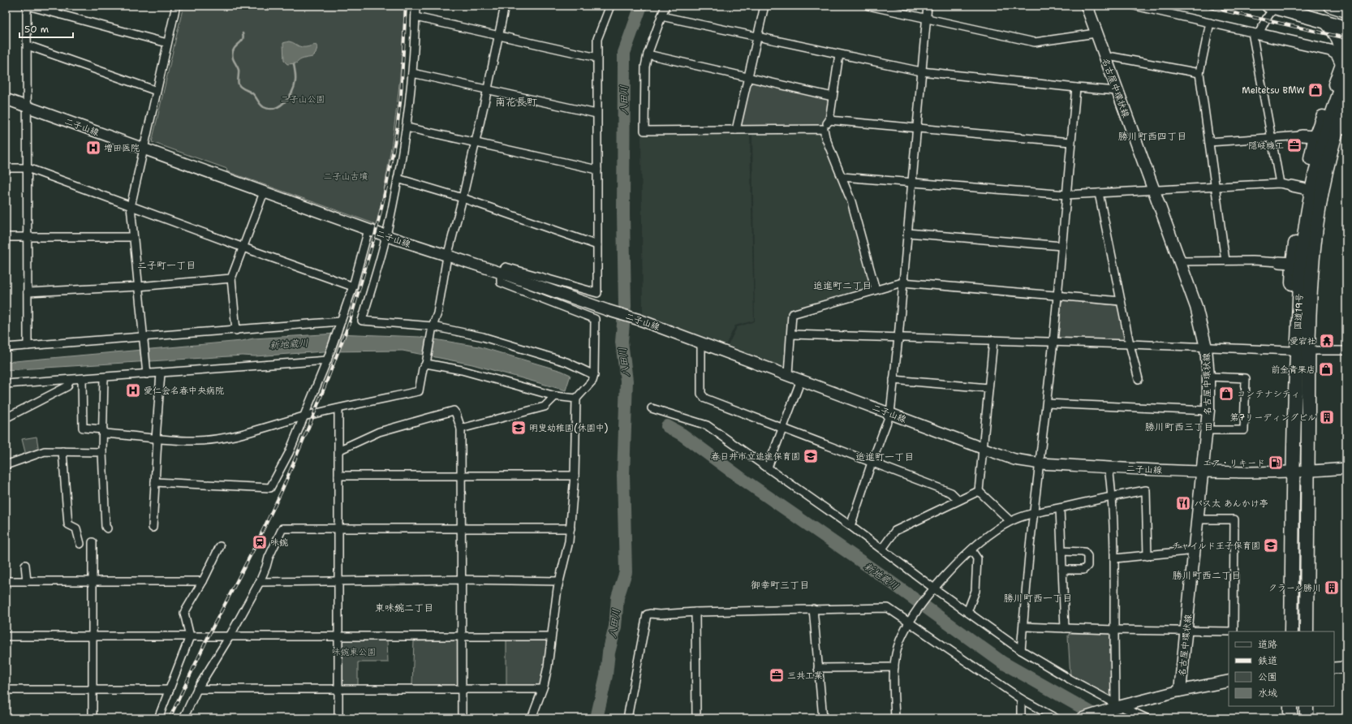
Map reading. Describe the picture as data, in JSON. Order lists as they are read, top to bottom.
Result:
{
  "streets": {
    "highway": ["国道19号"],
    "main road": ["名古屋中環状線"],
    "street": ["二子山線"]
  },
  "crossings": [
    ["名古屋中環状線", "二子山線"],
    ["二子山線", "国道19号"]
  ],
  "districts": [
    "南花長町",
    "勝川町西四丁目",
    "二子町一丁目",
    "追進町二丁目",
    "勝川町西三丁目",
    "追進町一丁目",
    "勝川町西二丁目",
    "御幸町三丁目",
    "勝川町西一丁目",
    "東味鋺二丁目"
  ],
  "water": ["八田川", "新地蔵川"],
  "parks": ["二子山公園", "二子山古墳", "味鋺東公園"],
  "places": {
    "shop": ["Meitetsu BMW", "前金青果店", "コンテナシティ"],
    "office": ["隠岐機工", "三共工業"],
    "hospital": ["増田医院", "愛仁会名春中央病院"],
    "temple": ["愛宕社"],
    "building": ["第7リーディングビル", "クラール勝川"],
    "school or university": ["明叟幼稚園(休園中)", "春日井市立追進保育園", "チャイルド王子保育園"],
    "fuel station": ["エア・リキード"],
    "restaurant": ["パス太 あんかけ亭"],
    "station": ["味鋺"]
  },
  "legend": [
    "道路",
    "鉄道",
    "公園",
    "水域"
  ],
  "scale_bar": "50 m"
}
